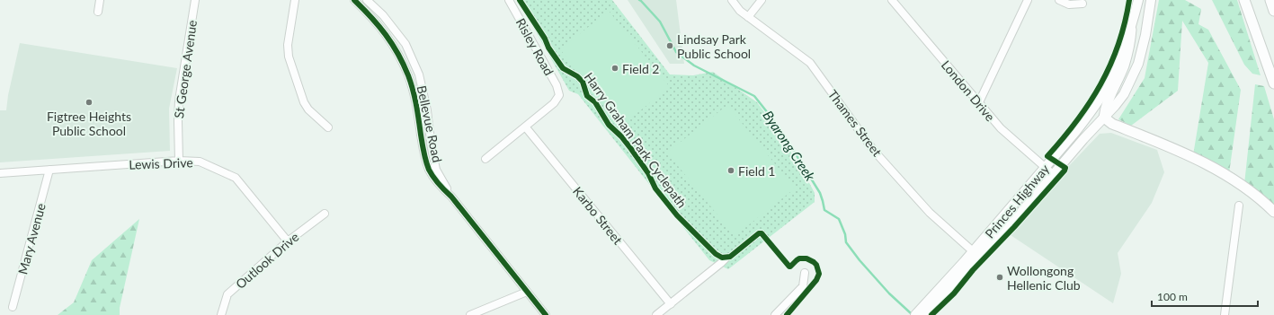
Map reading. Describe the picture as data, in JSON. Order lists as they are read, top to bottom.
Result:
{
  "streets": {
    "main road": ["Princes Highway"],
    "street": [
      "Risley Road",
      "St George Avenue",
      "London Drive",
      "Thames Street",
      "Bellevue Road",
      "Lewis Drive",
      "Karbo Street",
      "Mary Avenue",
      "Outlook Drive"
    ],
    "cycle path": ["Harry Graham Park Cyclepath"]
  },
  "crossings": [
    ["Risley Road", "Karbo Street"],
    ["St George Avenue", "Lewis Drive"],
    ["London Drive", "Princes Highway"],
    ["Thames Street", "Princes Highway"],
    ["Lewis Drive", "Mary Avenue"],
    ["Lewis Drive", "Outlook Drive"]
  ],
  "water": ["Byarong Creek"],
  "places": [
    "Lindsay Park Public School",
    "Field 2",
    "Figtree Heights Public School",
    "Field 1",
    "Wollongong Hellenic Club"
  ],
  "scale_bar": "100 m"
}
